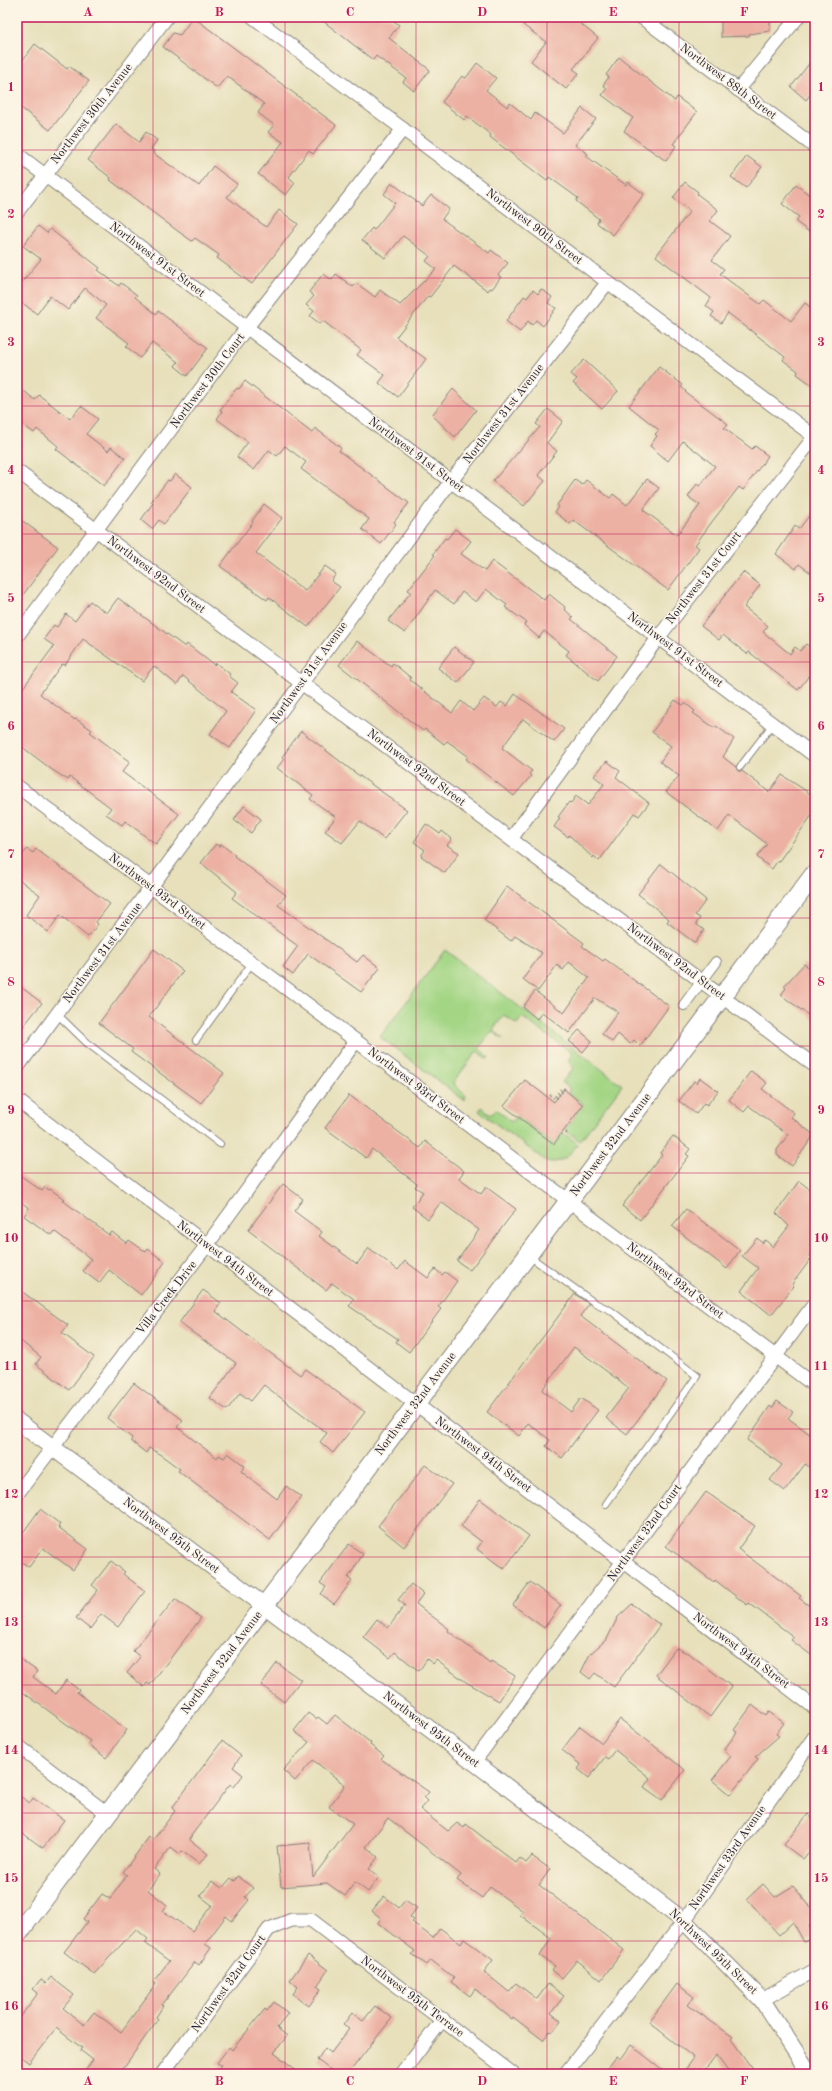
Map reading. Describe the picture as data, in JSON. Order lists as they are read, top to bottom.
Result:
{
  "streets": {
    "main road": ["Northwest 32nd Avenue"],
    "street": [
      "Northwest 88th Street",
      "Northwest 30th Avenue",
      "Northwest 90th Street",
      "Northwest 91st Street",
      "Northwest 30th Court",
      "Northwest 31st Avenue",
      "Northwest 92nd Street",
      "Northwest 31st Court",
      "Northwest 93rd Street",
      "Northwest 94th Street",
      "Villa Creek Drive",
      "Northwest 32nd Court",
      "Northwest 95th Street",
      "Northwest 33rd Avenue",
      "Northwest 95th Terrace"
    ]
  },
  "crossings": [
    ["Northwest 30th Avenue", "Northwest 91st Street"],
    ["Northwest 90th Street", "Northwest 30th Court"],
    ["Northwest 90th Street", "Northwest 31st Avenue"],
    ["Northwest 90th Street", "Northwest 31st Court"],
    ["Northwest 91st Street", "Northwest 30th Court"],
    ["Northwest 91st Street", "Northwest 31st Avenue"],
    ["Northwest 91st Street", "Northwest 31st Court"],
    ["Northwest 30th Court", "Northwest 92nd Street"],
    ["Northwest 31st Avenue", "Northwest 92nd Street"],
    ["Northwest 31st Avenue", "Northwest 93rd Street"],
    ["Northwest 92nd Street", "Northwest 31st Court"],
    ["Northwest 92nd Street", "Northwest 32nd Avenue"],
    ["Northwest 93rd Street", "Northwest 32nd Avenue"],
    ["Northwest 93rd Street", "Villa Creek Drive"],
    ["Northwest 93rd Street", "Northwest 32nd Court"],
    ["Northwest 32nd Avenue", "Northwest 94th Street"],
    ["Northwest 32nd Avenue", "Northwest 95th Street"],
    ["Northwest 94th Street", "Villa Creek Drive"],
    ["Northwest 94th Street", "Northwest 32nd Court"],
    ["Villa Creek Drive", "Northwest 95th Street"],
    ["Northwest 32nd Court", "Northwest 95th Street"],
    ["Northwest 32nd Court", "Northwest 95th Terrace"],
    ["Northwest 95th Street", "Northwest 33rd Avenue"]
  ],
  "grid": {
    "columns": [
      "A",
      "B",
      "C",
      "D",
      "E",
      "F"
    ],
    "rows": [
      "1",
      "2",
      "3",
      "4",
      "5",
      "6",
      "7",
      "8",
      "9",
      "10",
      "11",
      "12",
      "13",
      "14",
      "15",
      "16"
    ]
  }
}
